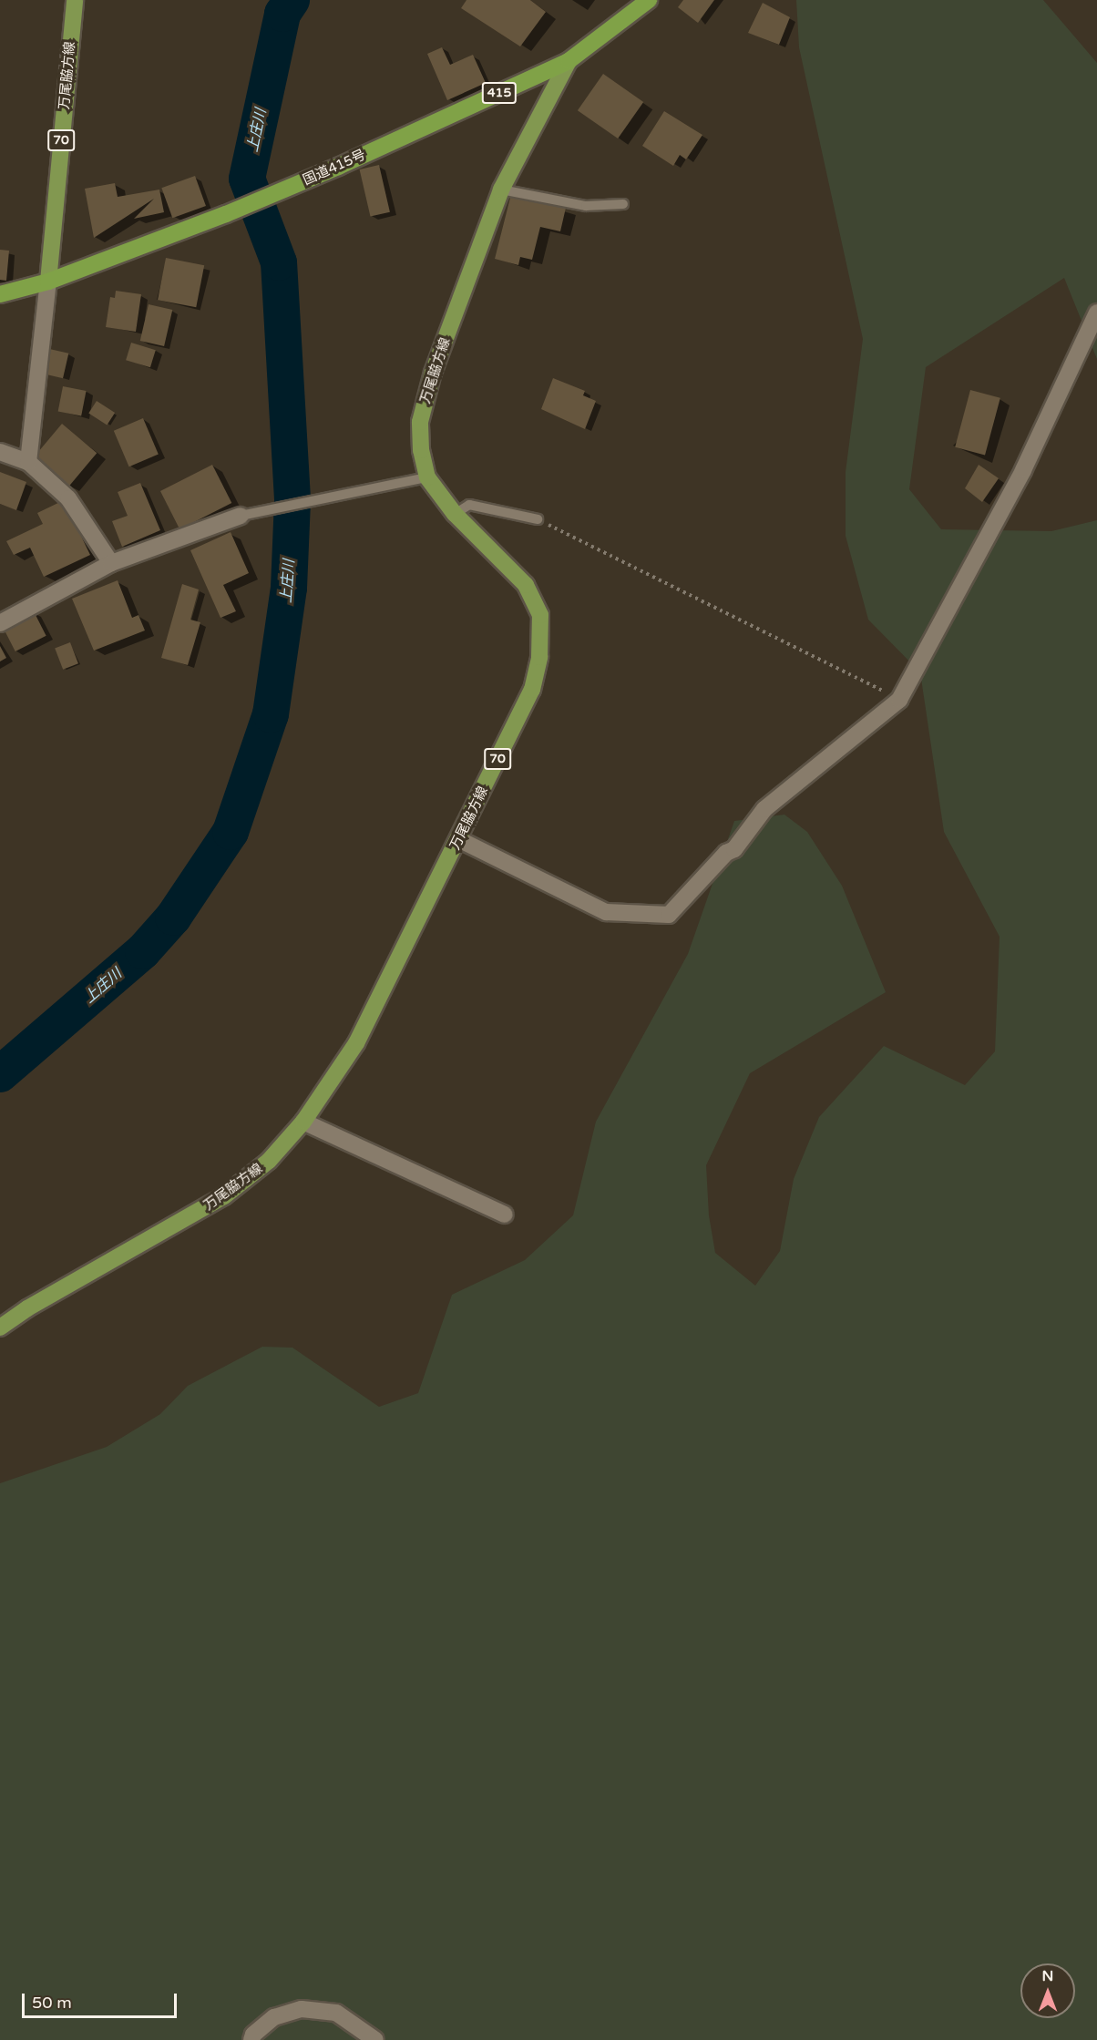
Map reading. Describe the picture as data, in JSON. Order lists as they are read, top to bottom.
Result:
{
  "streets": {
    "highway": ["415", "国道415号"],
    "main road": ["万尾脇方線", "70"]
  },
  "crossings": [
    ["万尾脇方線", "国道415号"]
  ],
  "water": ["上庄川"],
  "scale_bar": "50 m",
  "north": "top"
}
